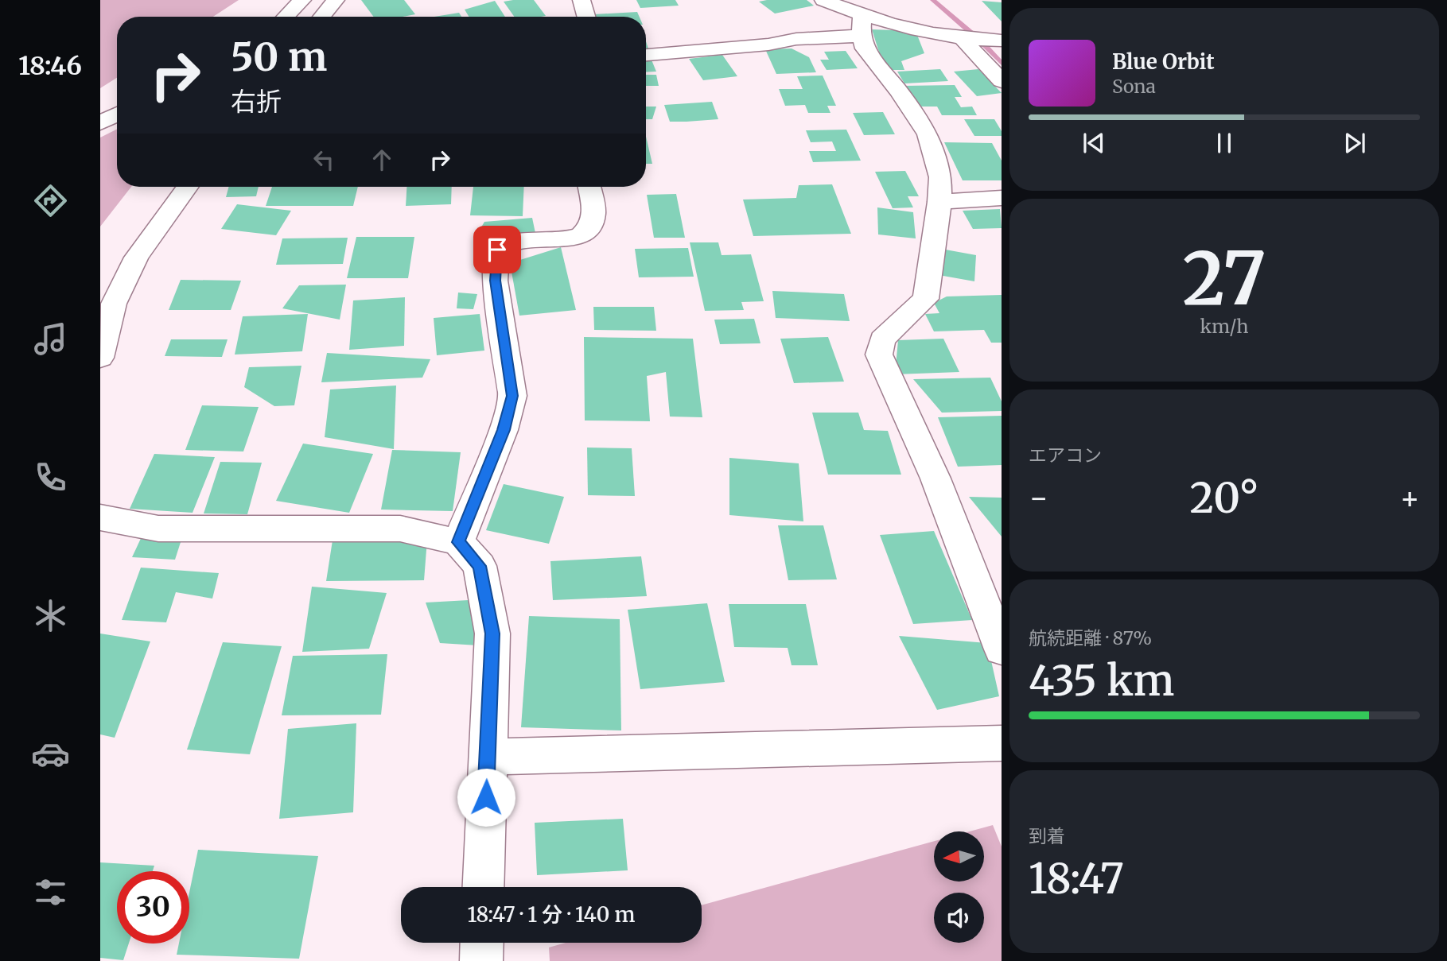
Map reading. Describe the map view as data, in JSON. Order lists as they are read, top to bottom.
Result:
{
  "north": "left",
  "page": {
    "tabs": "18:46",
    "turn": ["50 m", "右折"],
    "song": ["Blue Orbit", "Sona"],
    "tile": [
      ["27", "km/h"],
      "エアコン",
      ["航続距離 · 87%", "435 km"],
      ["到着", "18:47"]
    ],
    "heat": ["−", "20°", "+"],
    "limit": "30",
    "trip": "18:47 · 1 分 · 140 m"
  }
}
